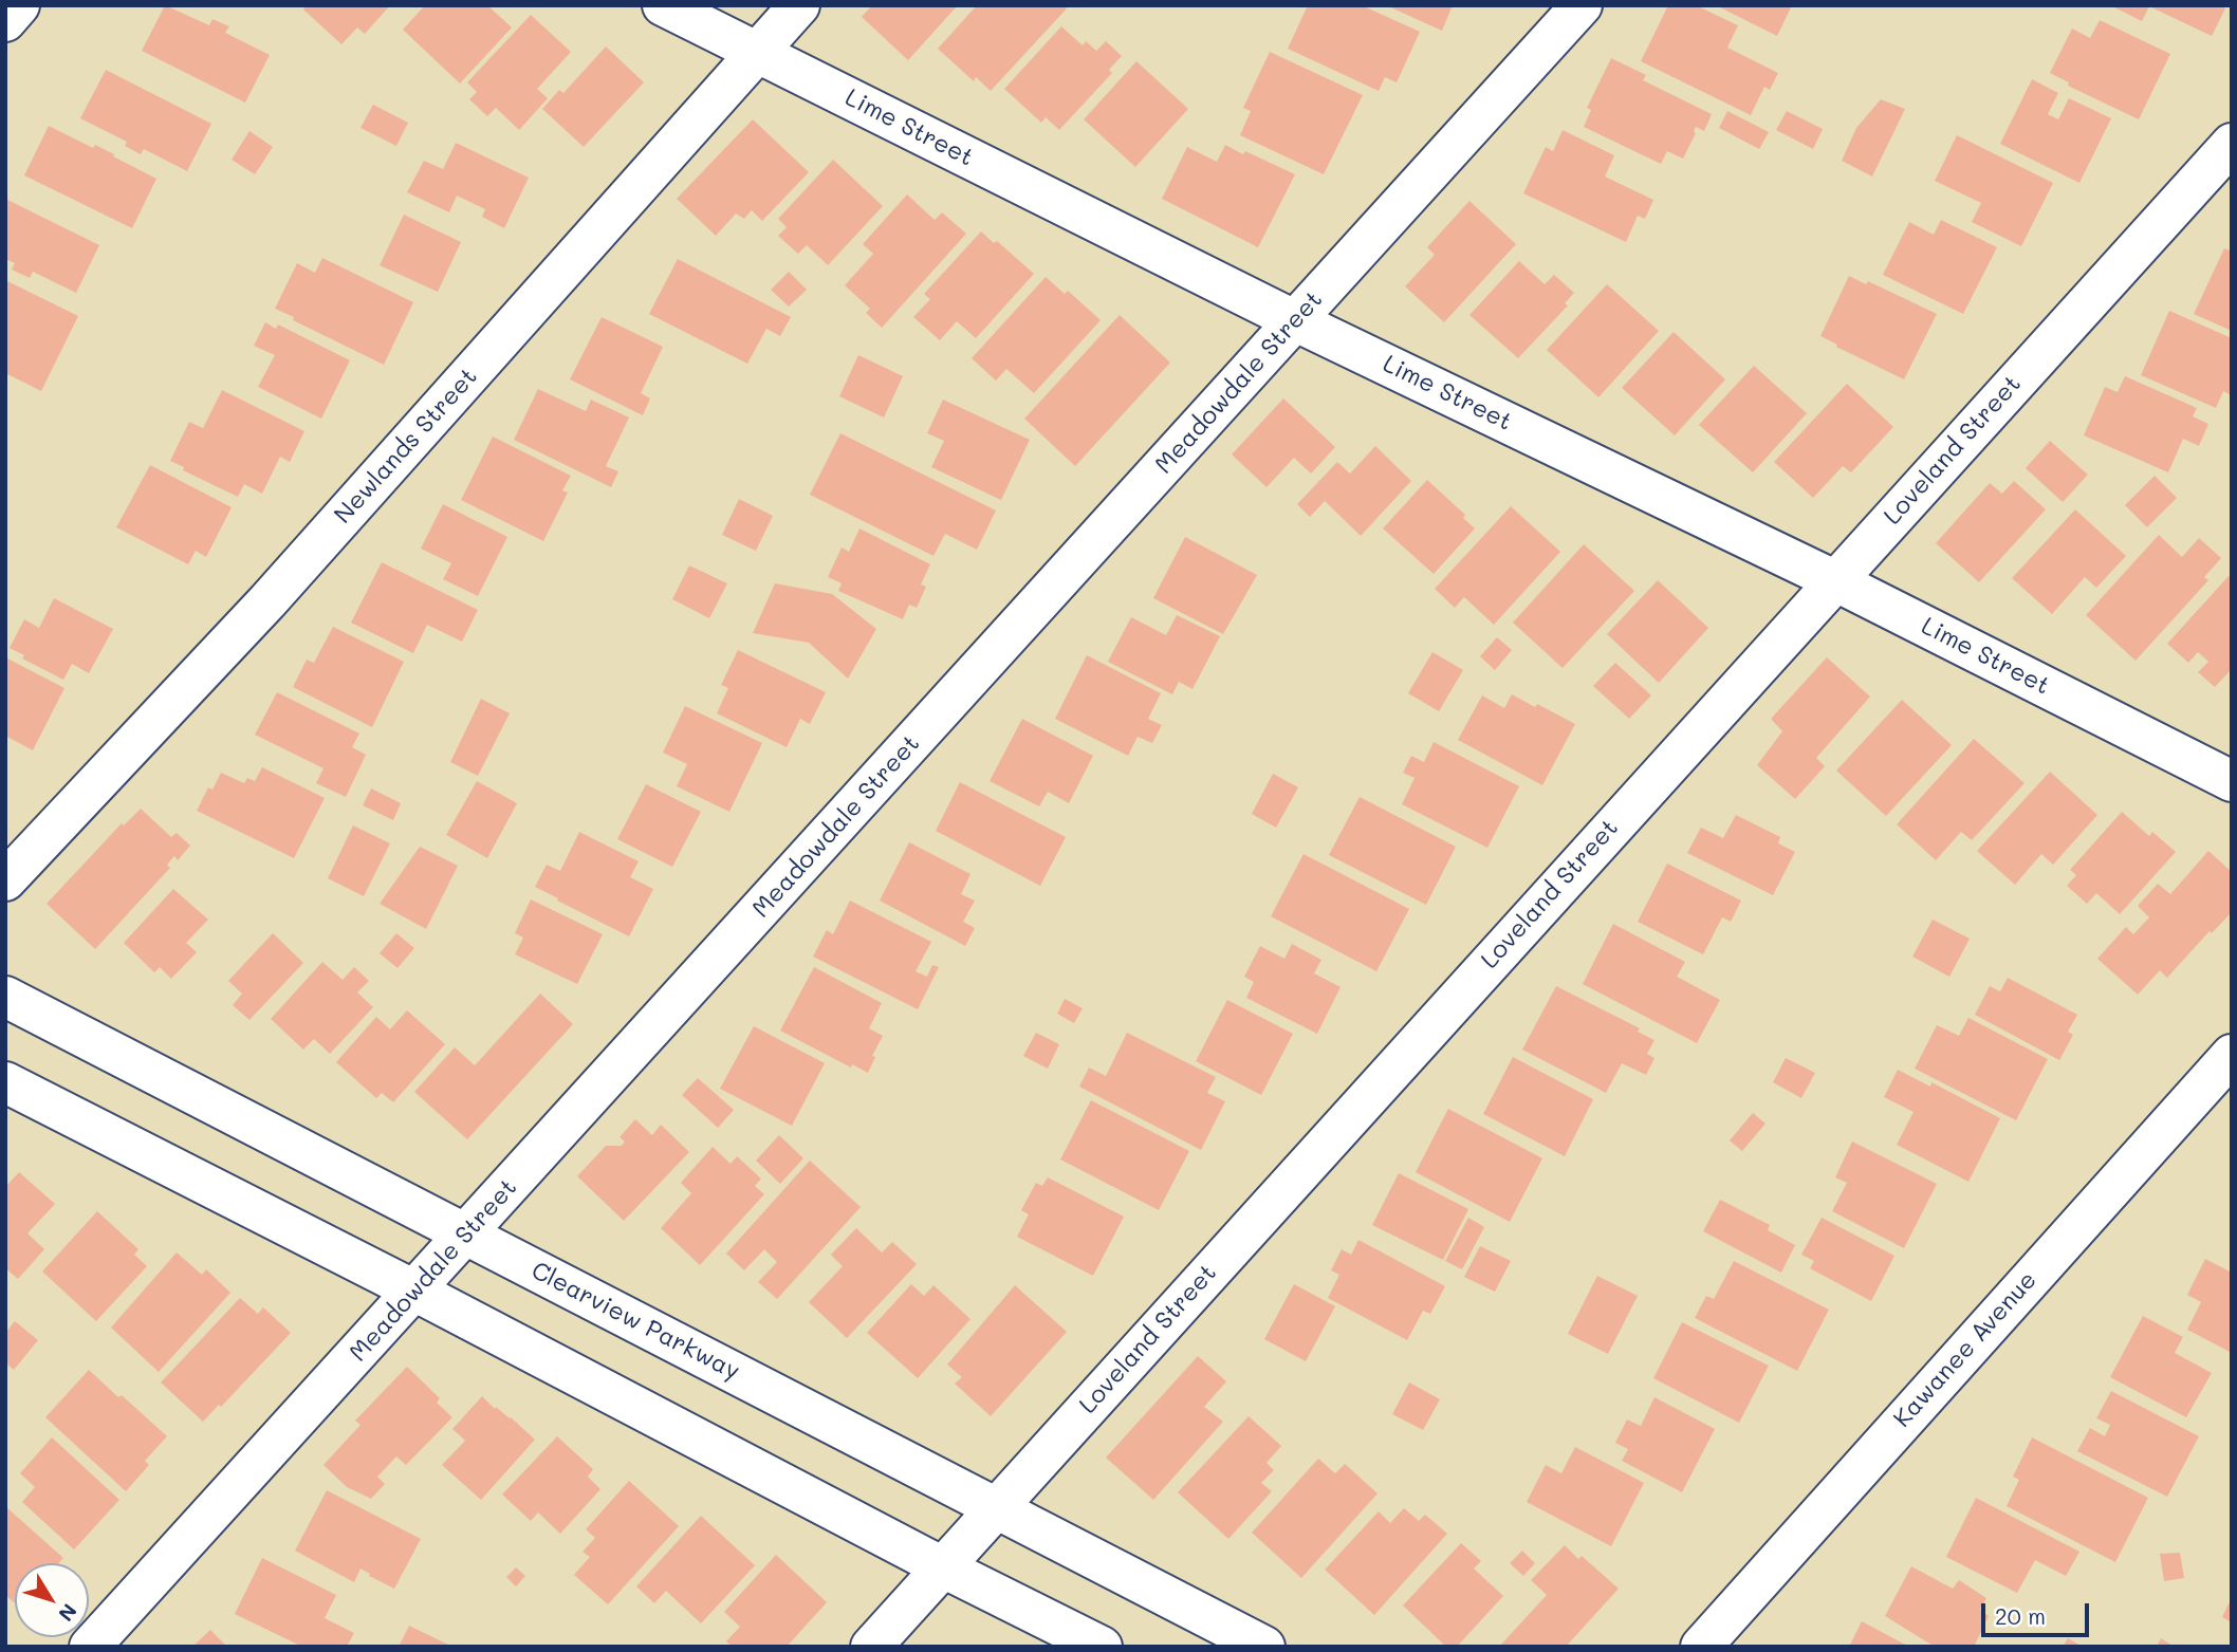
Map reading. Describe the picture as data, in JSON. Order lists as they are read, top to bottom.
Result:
{
  "streets": {
    "street": [
      "Lime Street",
      "Meadowdale Street",
      "Newlands Street",
      "Loveland Street",
      "Clearview Parkway",
      "Kawanee Avenue"
    ]
  },
  "crossings": [
    ["Lime Street", "Meadowdale Street"],
    ["Lime Street", "Newlands Street"],
    ["Lime Street", "Loveland Street"],
    ["Meadowdale Street", "Clearview Parkway"],
    ["Loveland Street", "Clearview Parkway"]
  ],
  "scale_bar": "20 m",
  "north": "bottom right"
}
